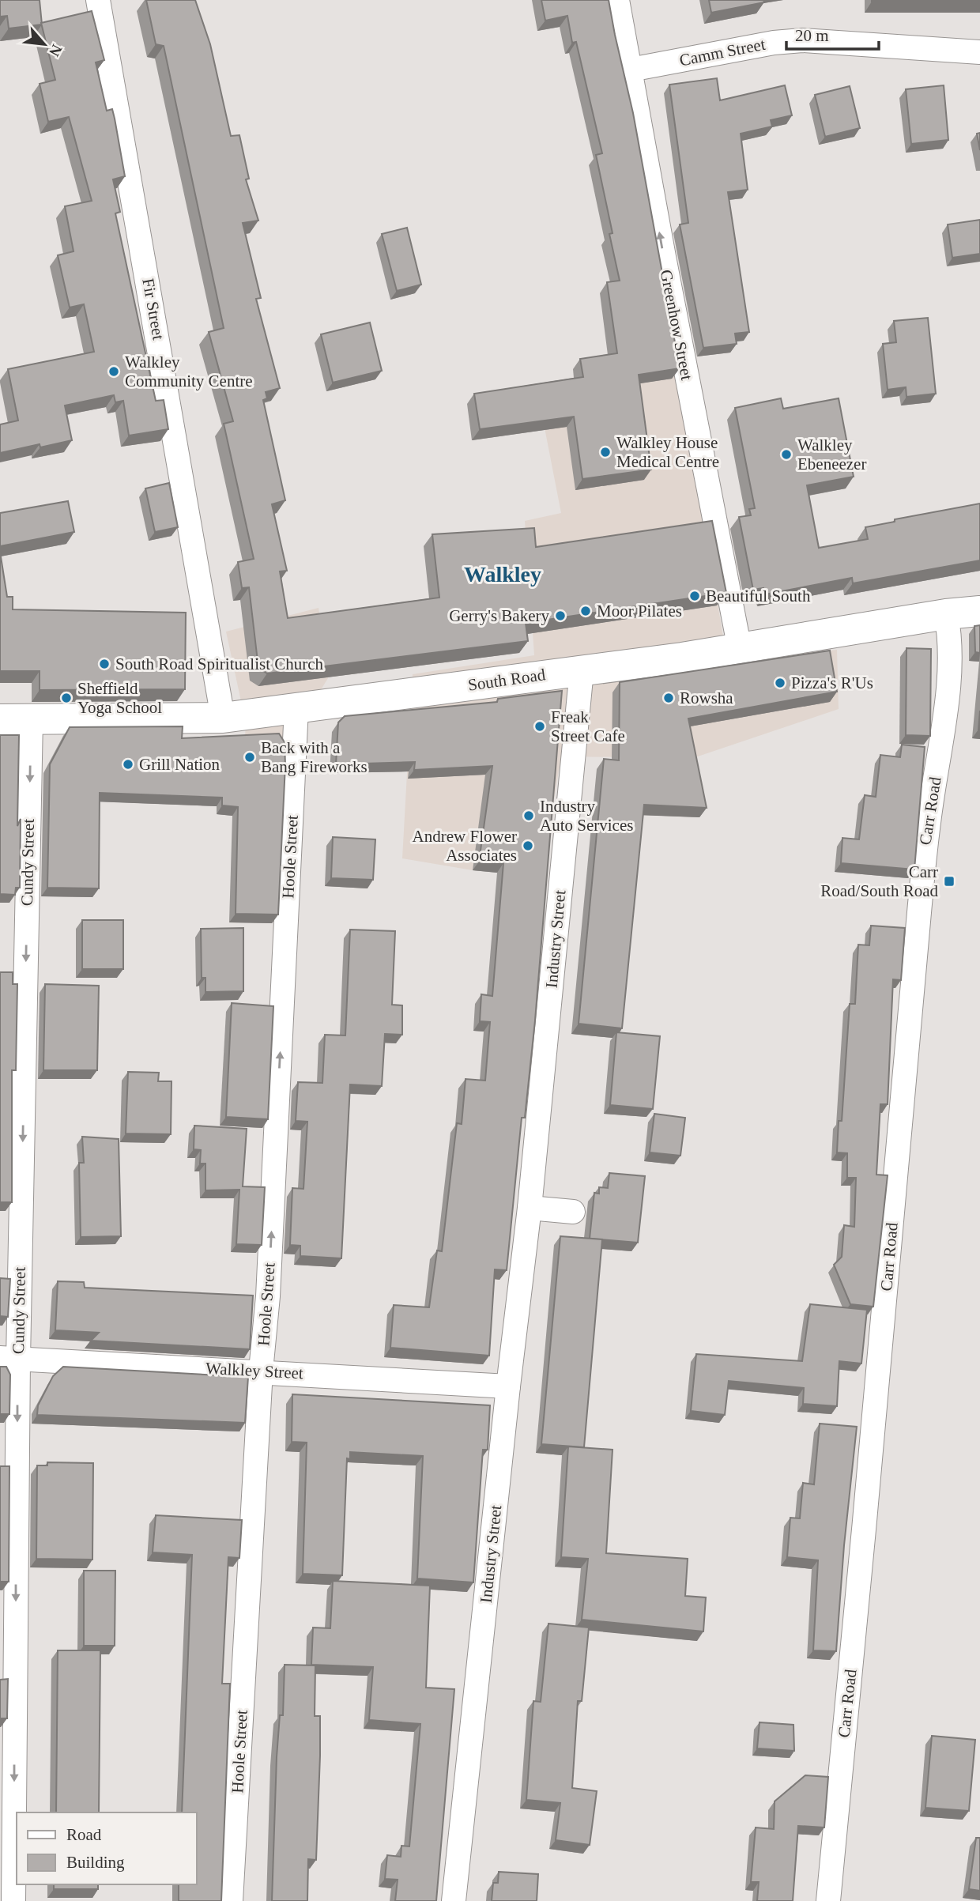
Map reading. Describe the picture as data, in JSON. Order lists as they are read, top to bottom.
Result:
{
  "streets": {
    "street": [
      "Camm Street",
      "Fir Street",
      "Greenhow Street",
      "South Road",
      "Carr Road",
      "Hoole Street",
      "Cundy Street",
      "Industry Street",
      "Walkley Street"
    ]
  },
  "crossings": [
    ["Camm Street", "Greenhow Street"],
    ["Fir Street", "South Road"],
    ["Greenhow Street", "South Road"],
    ["South Road", "Carr Road"],
    ["South Road", "Hoole Street"],
    ["South Road", "Cundy Street"],
    ["South Road", "Industry Street"],
    ["Hoole Street", "Walkley Street"],
    ["Cundy Street", "Walkley Street"],
    ["Industry Street", "Walkley Street"]
  ],
  "one_way": ["Greenhow Street", "Hoole Street", "Cundy Street"],
  "districts": ["Walkley"],
  "places": {
    "other": [
      "Walkley Community Centre",
      "Walkley House Medical Centre",
      "Walkley Ebeneezer",
      "Beautiful South",
      "Moor Pilates",
      "Gerry's Bakery",
      "South Road Spiritualist Church",
      "Pizza's R'Us",
      "Sheffield Yoga School",
      "Rowsha",
      "Freak Street Cafe",
      "Back with a Bang Fireworks",
      "Grill Nation",
      "Industry Auto Services",
      "Andrew Flower Associates"
    ],
    "transit": ["Carr Road/South Road"]
  },
  "legend": ["Road", "Building"],
  "scale_bar": "20 m",
  "north": "bottom right"
}
